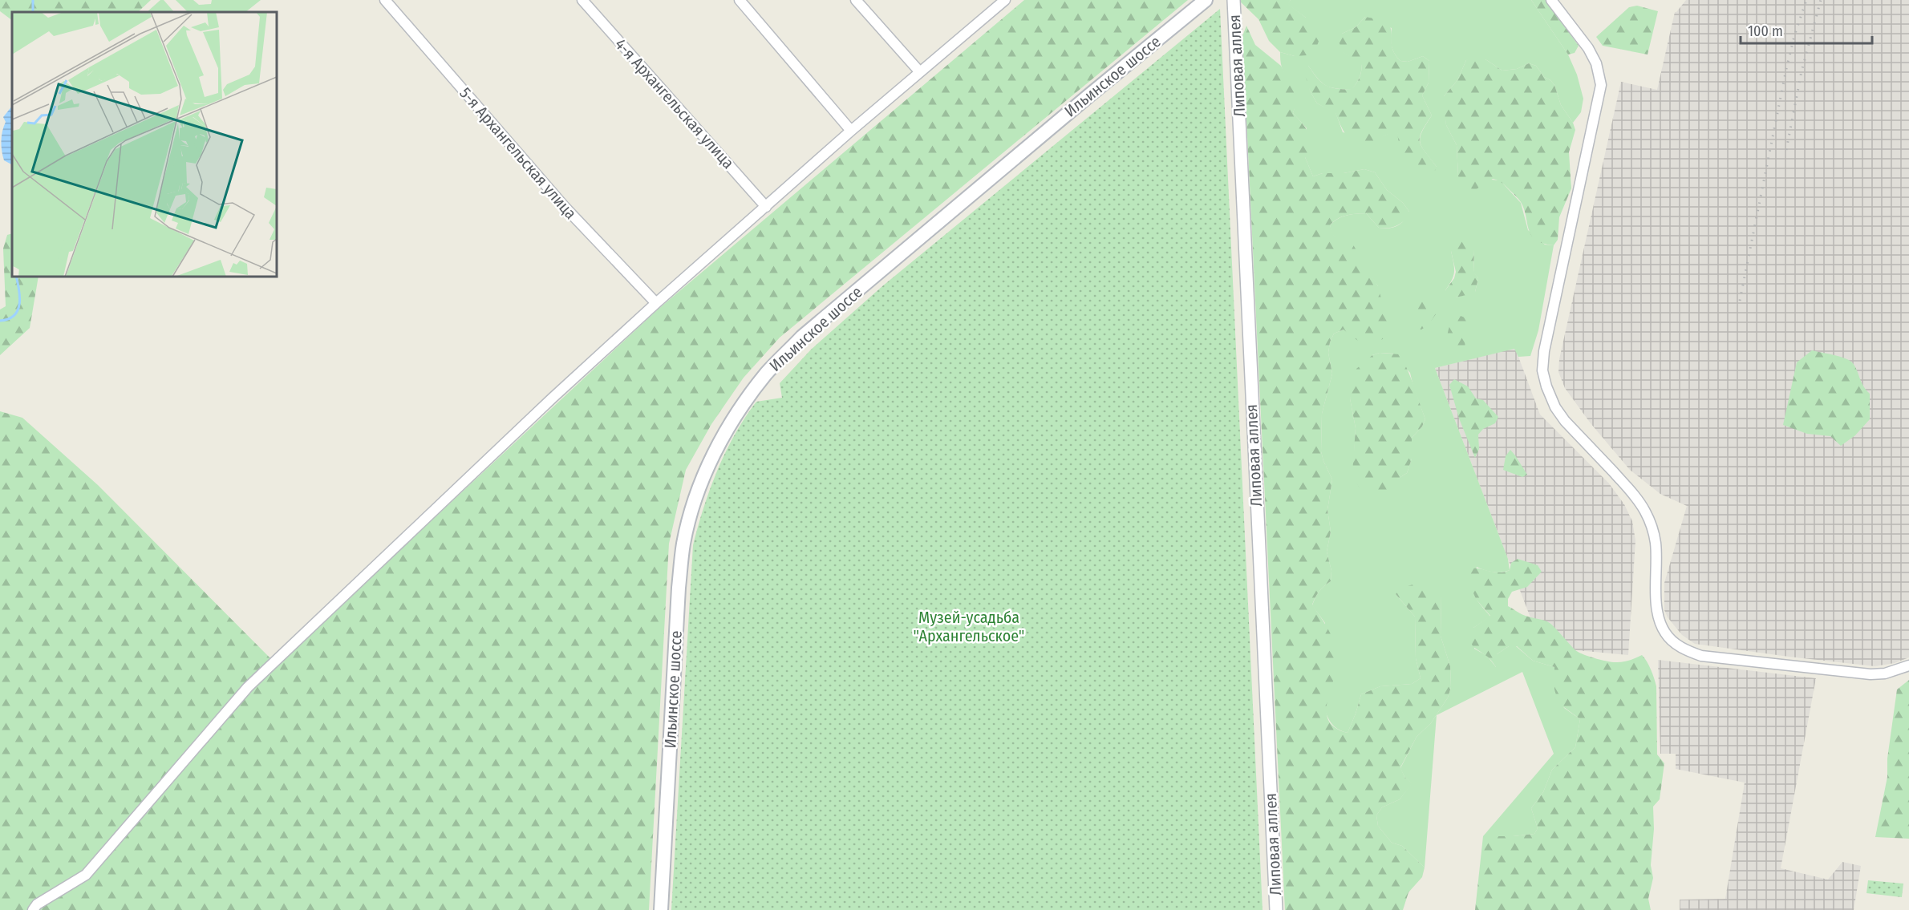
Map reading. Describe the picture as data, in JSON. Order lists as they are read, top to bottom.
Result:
{
  "streets": {
    "main road": ["Ильинское шоссе"],
    "street": ["Липовая аллея", "4-я Архангельская улица", "5-я Архангельская улица"]
  },
  "parks": ["Музей-усадьба \"Архангельское\""],
  "scale_bar": "100 m"
}
